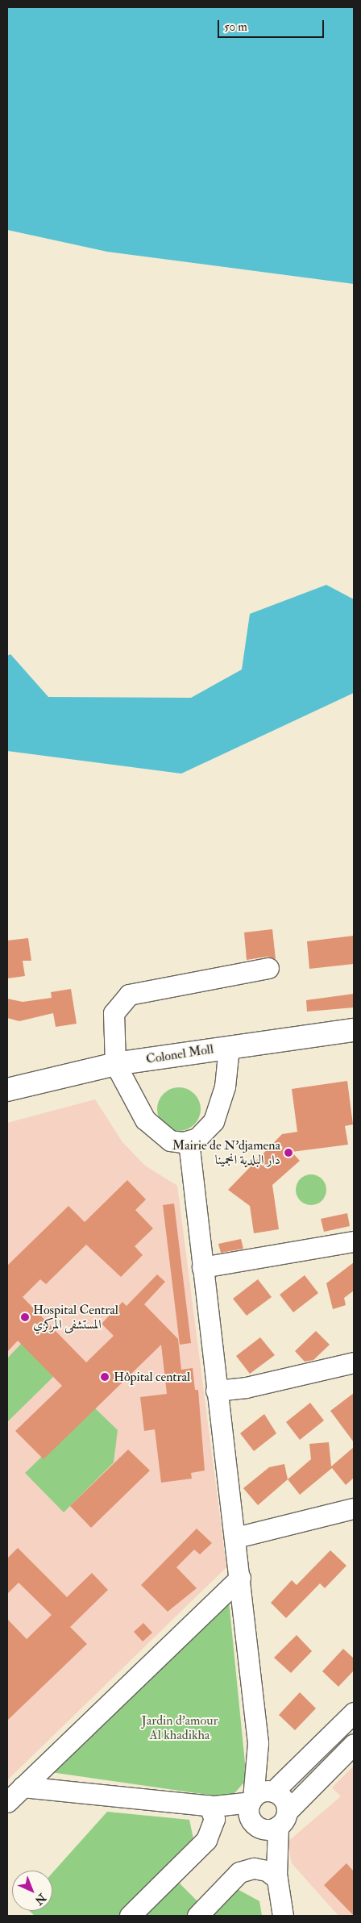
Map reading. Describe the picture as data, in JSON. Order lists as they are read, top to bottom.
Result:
{
  "streets": {
    "main road": ["Colonel Moll"]
  },
  "parks": ["Jardin d'amour Al khadikha"],
  "places": ["Mairie de N'djamena دار البلدية انجمينا", "Hospital Central المستشفى المركزي", "Hôpital central"],
  "scale_bar": "50 m",
  "north": "bottom right"
}
